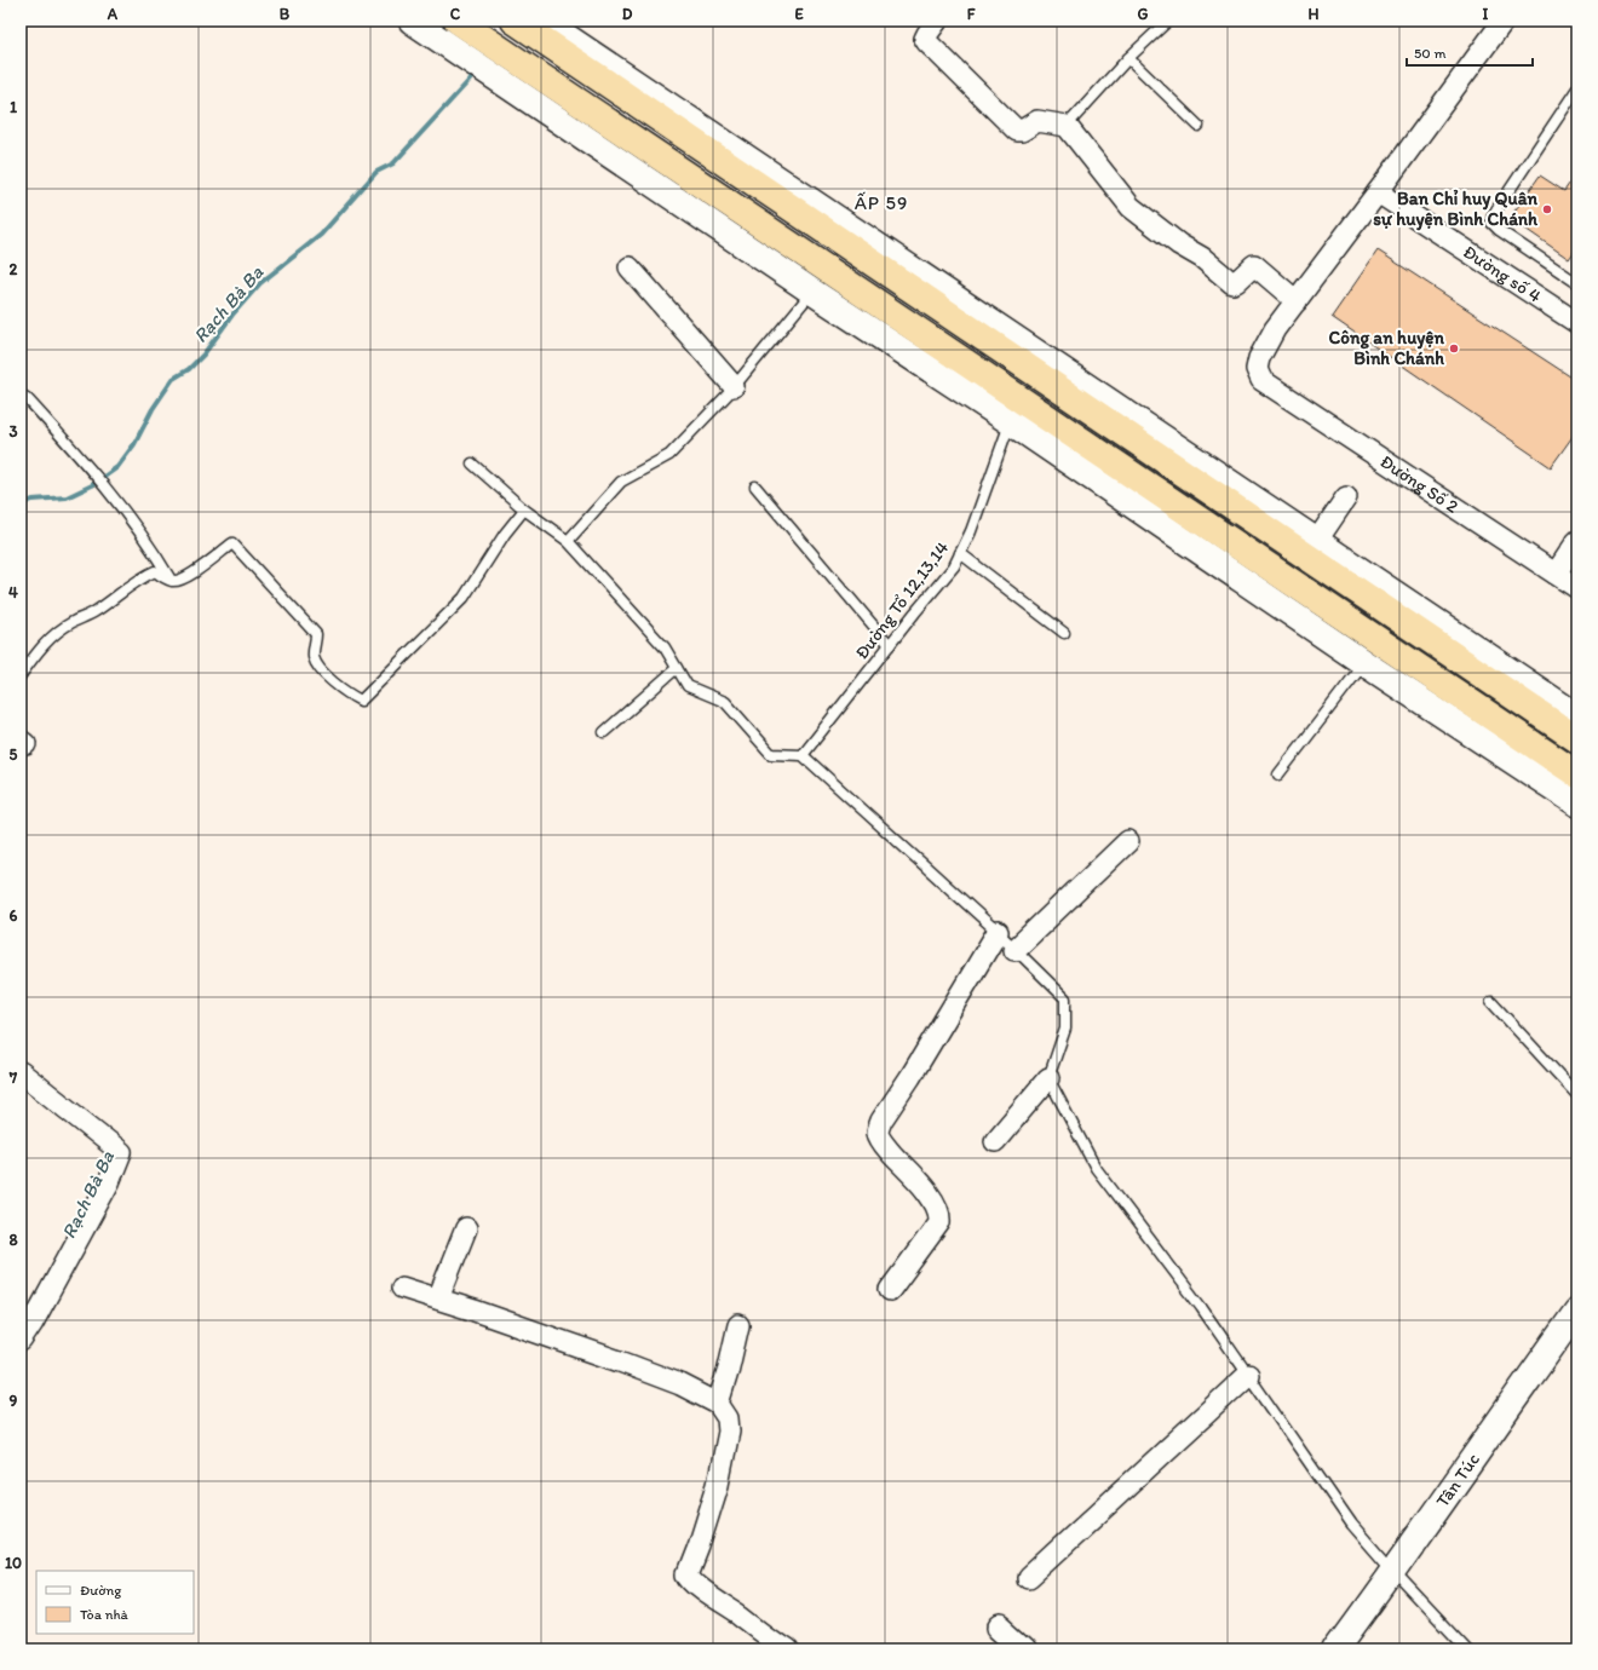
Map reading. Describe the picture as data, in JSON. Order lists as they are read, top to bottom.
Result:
{
  "streets": {
    "street": ["Đường số 4", "Đường Số 2", "Tân Túc"],
    "lane": ["Đường Tổ 12,13,14"]
  },
  "districts": ["ẤP 59"],
  "water": ["Rạch Bà Ba"],
  "places": ["Ban Chỉ huy Quân sự huyện Bình Chánh", "Công an huyện Bình Chánh"],
  "legend": ["Đường", "Tòa nhà"],
  "scale_bar": "50 m",
  "grid": {
    "columns": [
      "A",
      "B",
      "C",
      "D",
      "E",
      "F",
      "G",
      "H",
      "I"
    ],
    "rows": [
      "1",
      "2",
      "3",
      "4",
      "5",
      "6",
      "7",
      "8",
      "9",
      "10"
    ]
  }
}
